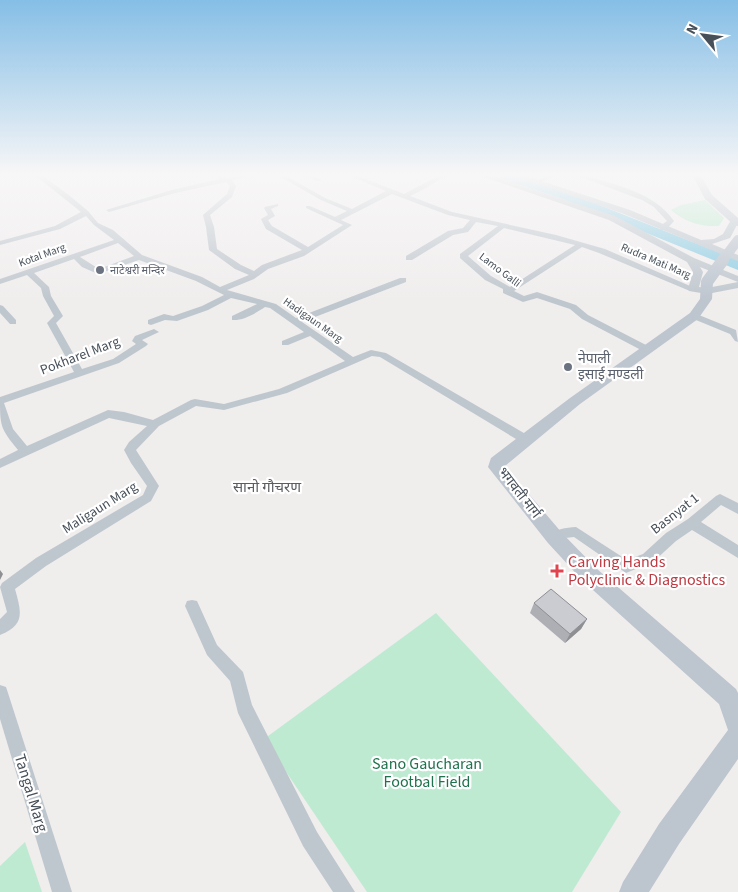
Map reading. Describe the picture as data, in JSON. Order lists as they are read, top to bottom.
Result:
{
  "streets": {
    "main road": ["भगवती मार्ग"],
    "street": [
      "Kotal Marg",
      "Rudra Mati Marg",
      "Lamo Galli",
      "Hadigaun Marg",
      "Pokharel Marg",
      "Maligaun Marg",
      "Basnyat 1",
      "Tangal Marg"
    ]
  },
  "crossings": [
    ["Kotal Marg", "Hadigaun Marg"],
    ["Rudra Mati Marg", "Lamo Galli"],
    ["Rudra Mati Marg", "भगवती मार्ग"],
    ["Lamo Galli", "भगवती मार्ग"],
    ["Hadigaun Marg", "Maligaun Marg"],
    ["भगवती मार्ग", "Basnyat 1"]
  ],
  "districts": ["सानो गौचरण"],
  "parks": ["Sano Gaucharan Footbal Field"],
  "places": {
    "other": ["नाटेश्वरी मन्दिर", "नेपाली इसाई मण्डली"],
    "health": ["Carving Hands Polyclinic & Diagnostics"]
  },
  "north": "top left"
}
